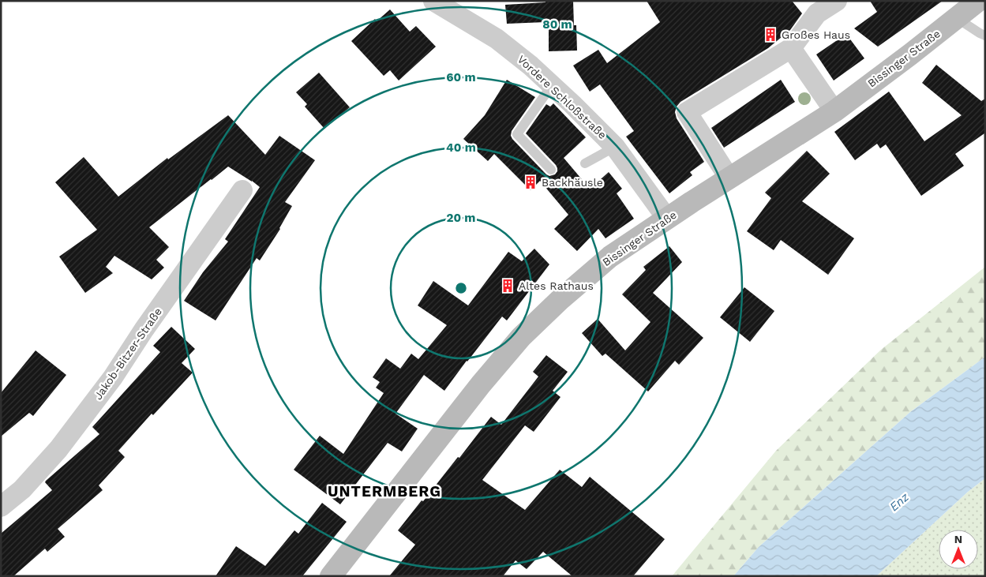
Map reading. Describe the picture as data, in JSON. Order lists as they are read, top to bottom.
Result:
{
  "streets": {
    "main road": ["Bissinger Straße"],
    "street": ["Vordere Schloßstraße", "Jakob-Bitzer-Straße"]
  },
  "crossings": [
    ["Bissinger Straße", "Vordere Schloßstraße"]
  ],
  "districts": ["UNTERMBERG"],
  "water": ["Enz"],
  "places": {
    "building": ["Großes Haus", "Backhäusle", "Altes Rathaus"]
  },
  "north": "top",
  "rings": [
    "80 m",
    "60 m",
    "40 m",
    "20 m"
  ]
}
